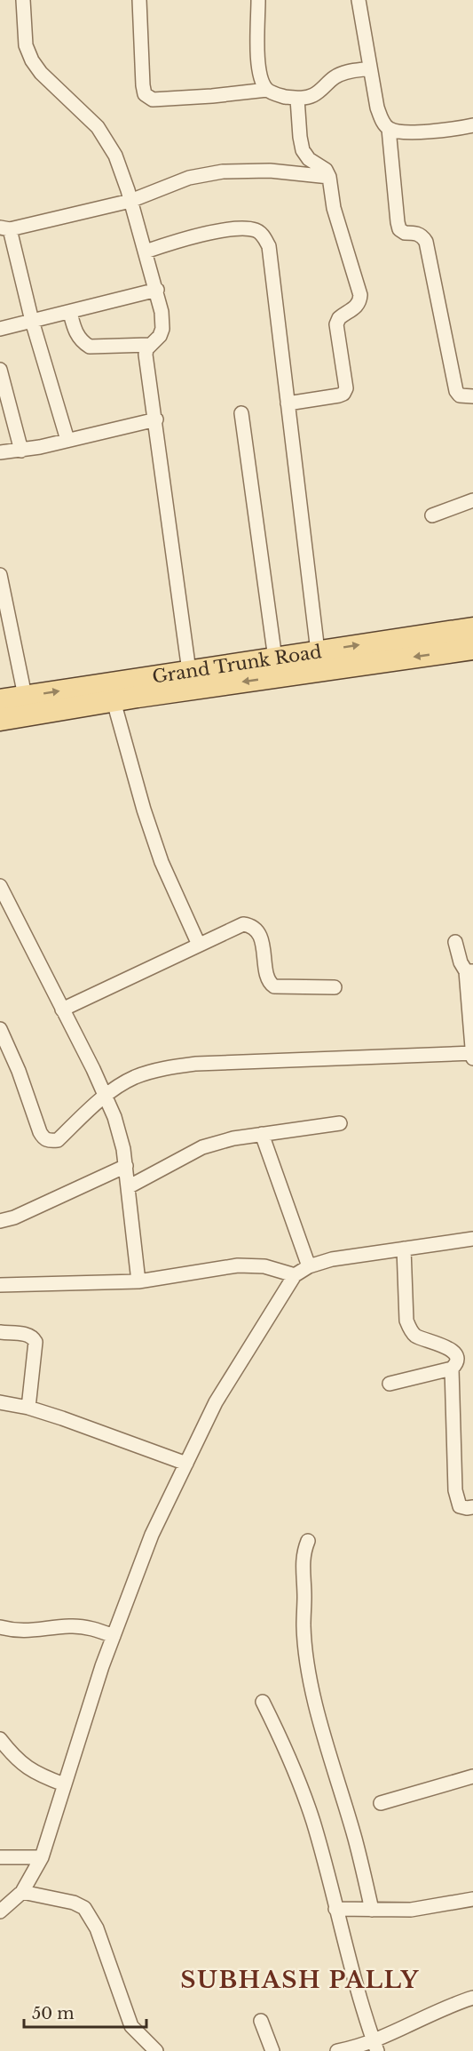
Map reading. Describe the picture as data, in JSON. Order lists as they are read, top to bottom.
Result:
{
  "streets": {
    "main road": ["Grand Trunk Road"]
  },
  "districts": ["SUBHASH PALLY"],
  "scale_bar": "50 m"
}
